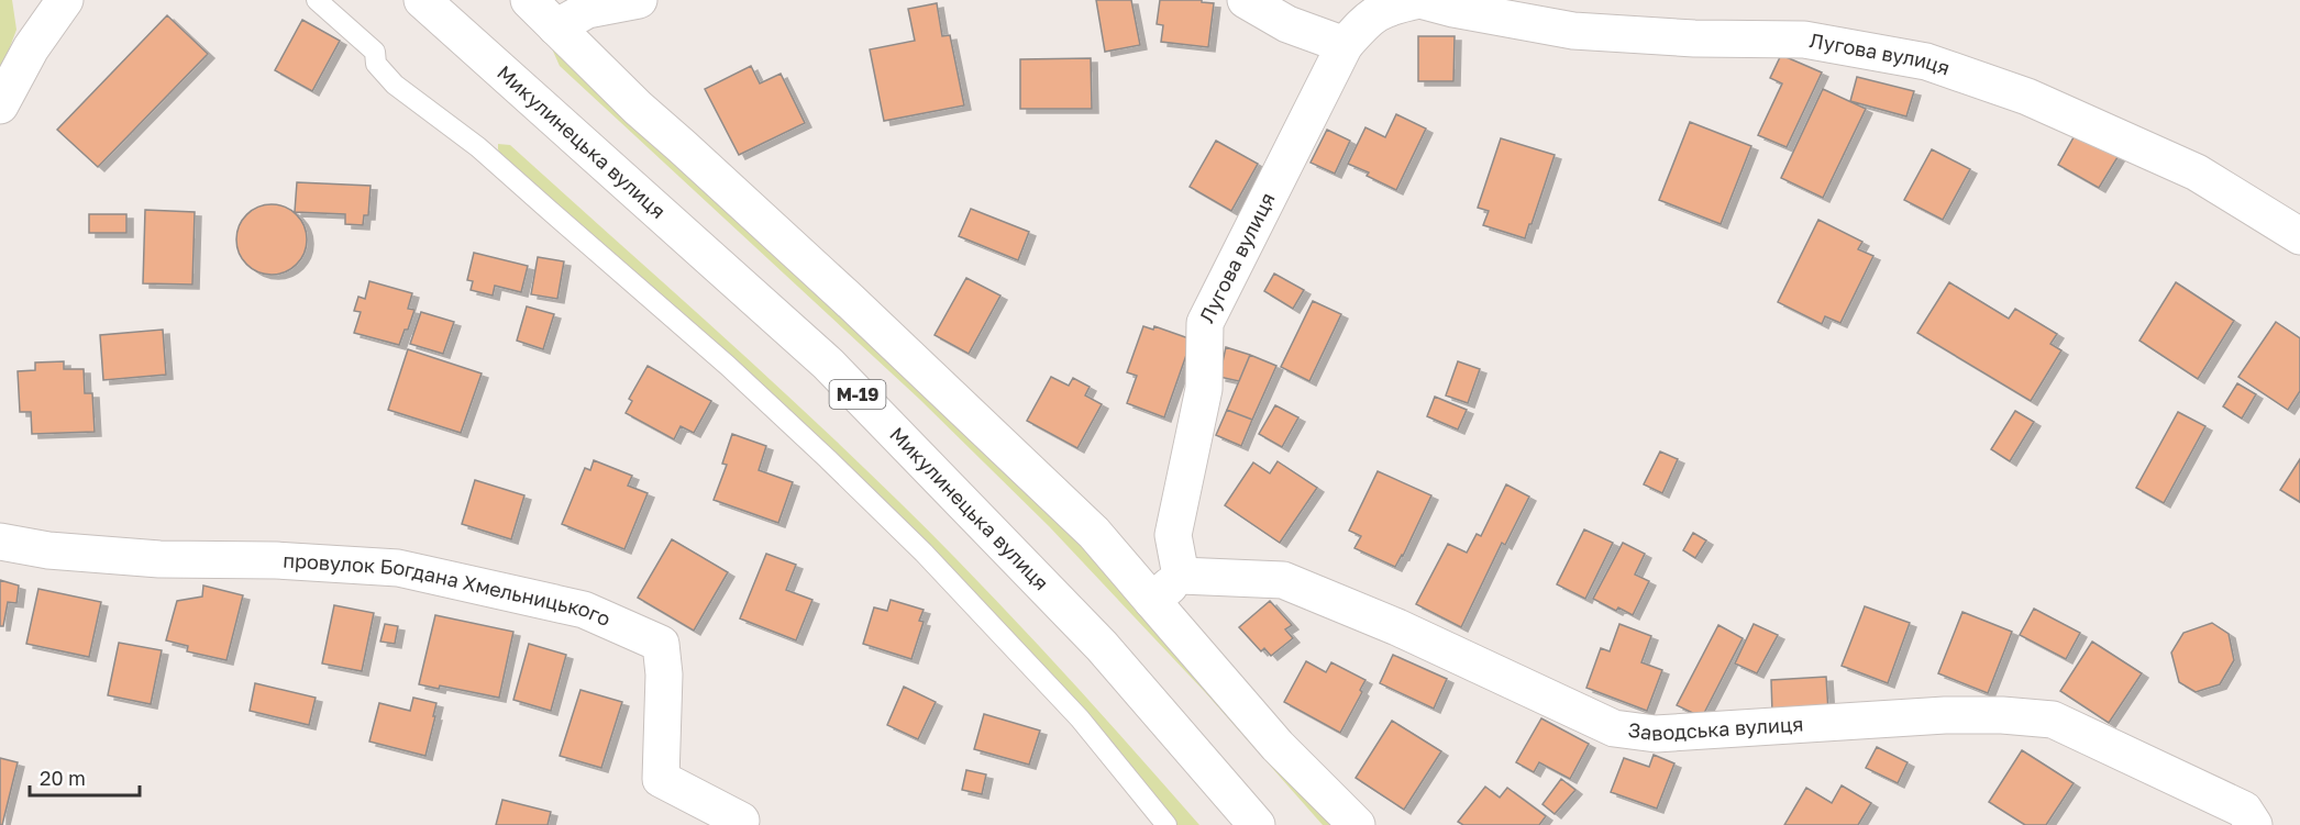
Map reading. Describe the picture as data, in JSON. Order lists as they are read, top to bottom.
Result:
{
  "streets": {
    "main road": [
      "Лугова вулиця",
      "Микулинецька вулиця",
      "М-19",
      "провулок Богдана Хмельницького",
      "Заводська вулиця"
    ]
  },
  "crossings": [
    ["Лугова вулиця", "Заводська вулиця"]
  ],
  "scale_bar": "20 m"
}
